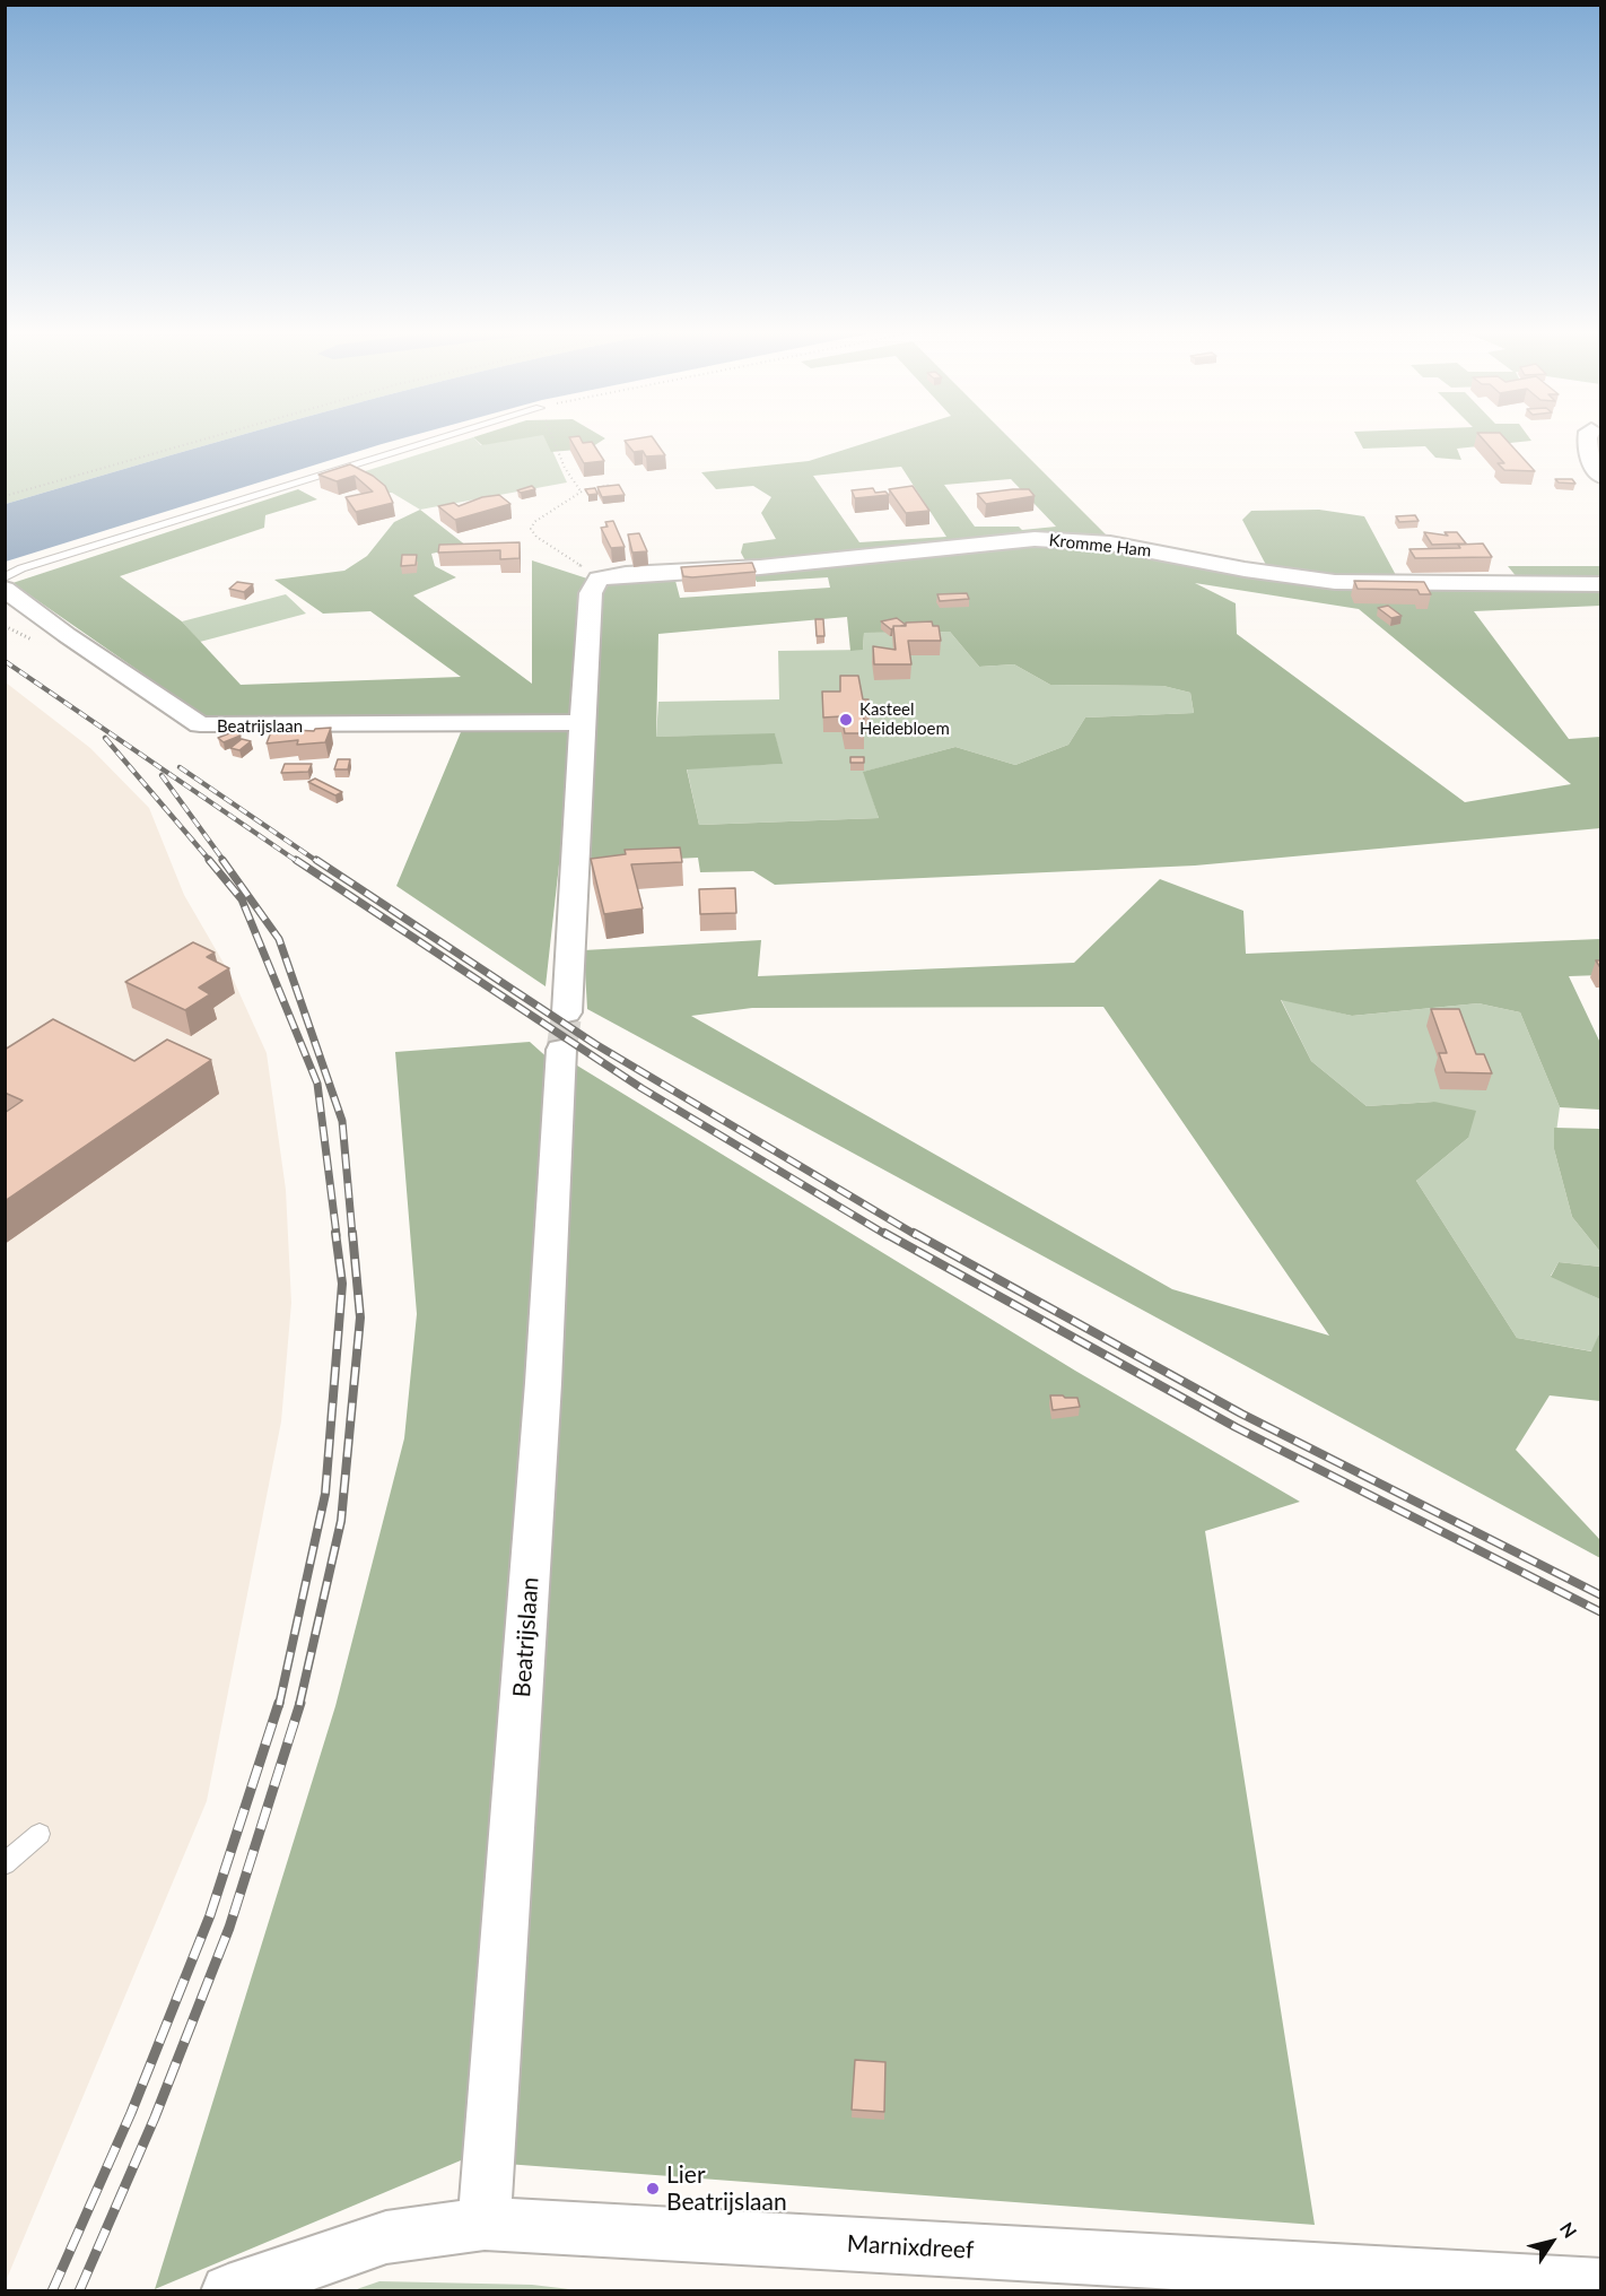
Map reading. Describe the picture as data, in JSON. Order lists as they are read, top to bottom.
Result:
{
  "streets": {
    "street": ["Kromme Ham", "Beatrijslaan", "Marnixdreef"]
  },
  "crossings": [
    ["Kromme Ham", "Beatrijslaan"],
    ["Beatrijslaan", "Marnixdreef"]
  ],
  "places": ["Kasteel Heidebloem", "Lier Beatrijslaan"],
  "north": "top right"
}
